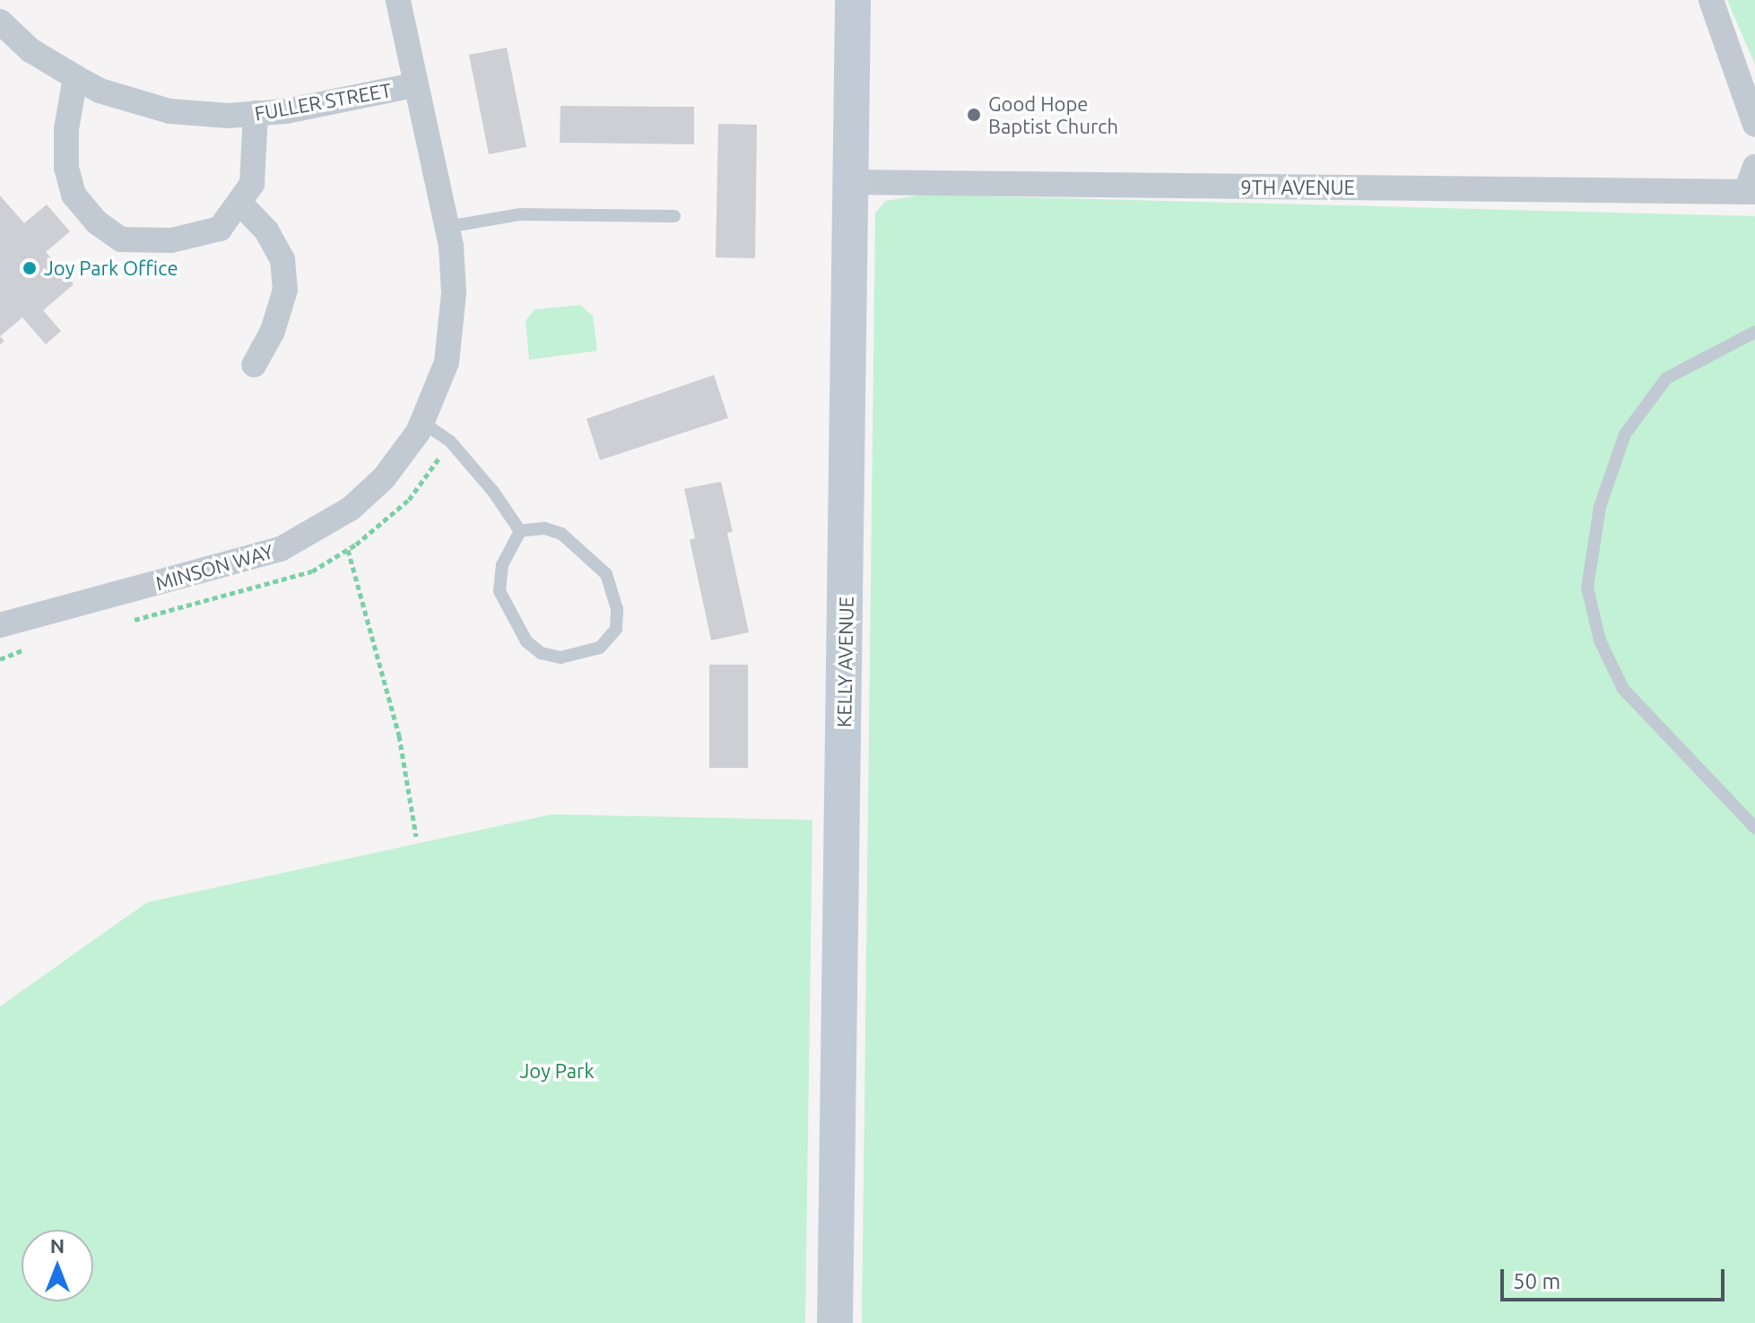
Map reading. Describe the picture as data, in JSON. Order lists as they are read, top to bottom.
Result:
{
  "streets": {
    "main road": ["KELLY AVENUE"],
    "street": ["FULLER STREET", "9TH AVENUE", "MINSON WAY"]
  },
  "crossings": [
    ["FULLER STREET", "MINSON WAY"],
    ["9TH AVENUE", "KELLY AVENUE"]
  ],
  "parks": ["Joy Park"],
  "places": ["Good Hope Baptist Church", "Joy Park Office"],
  "scale_bar": "50 m",
  "north": "top"
}
